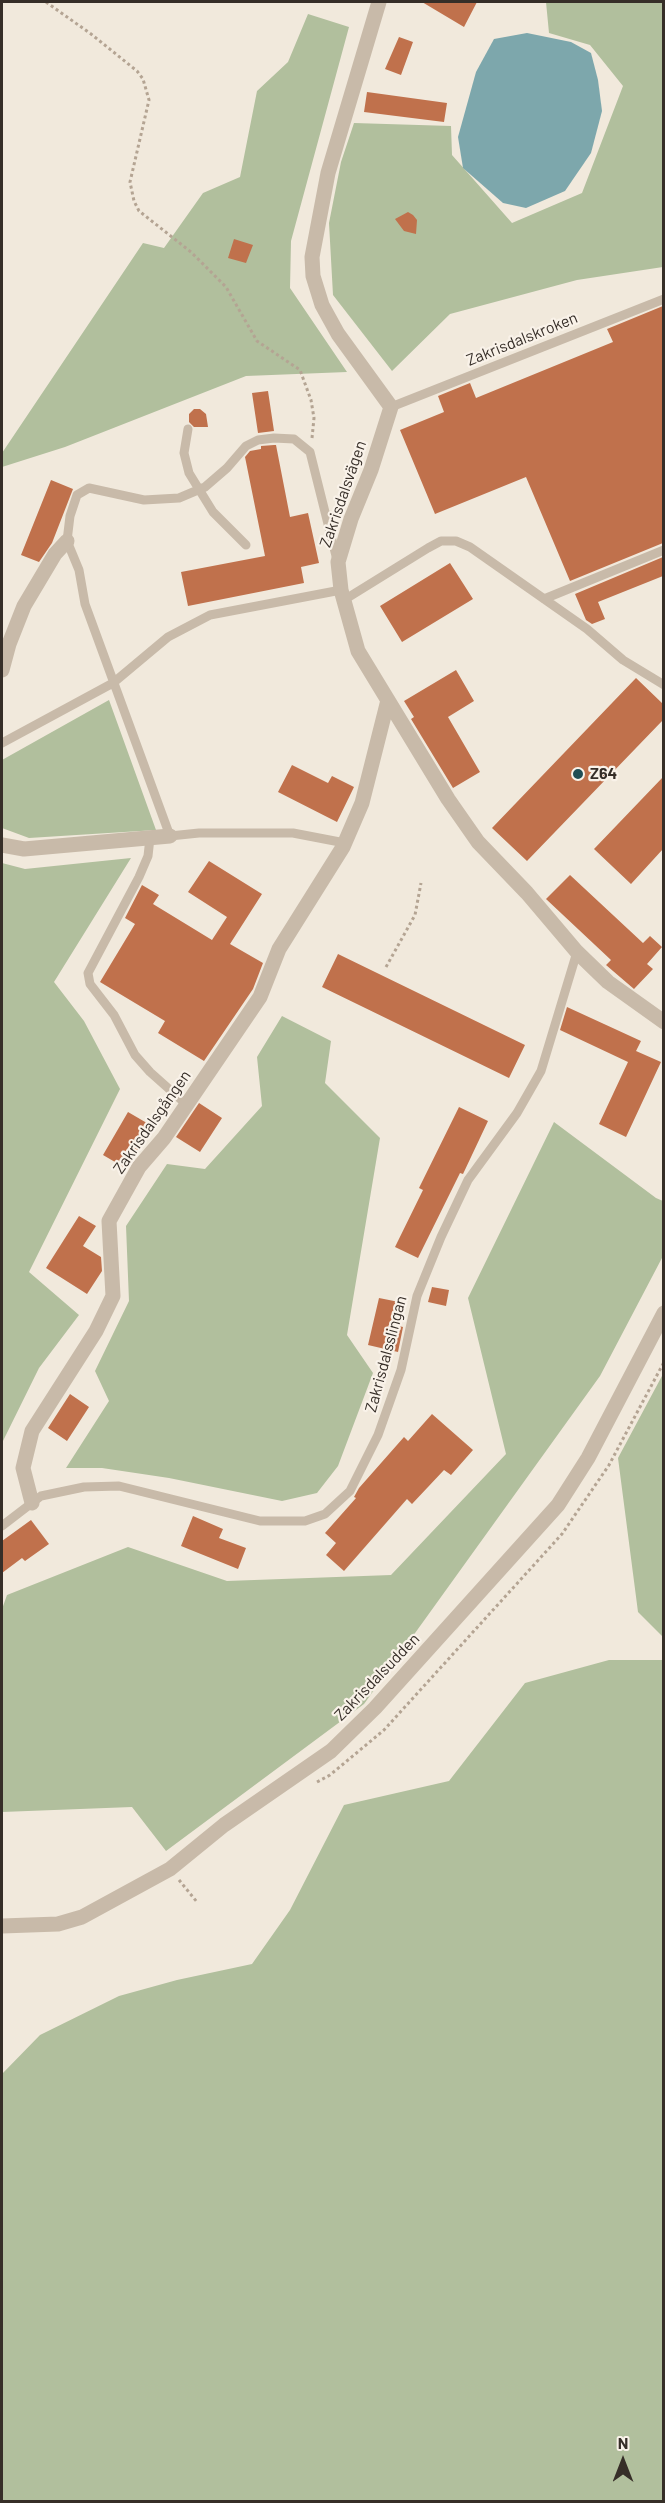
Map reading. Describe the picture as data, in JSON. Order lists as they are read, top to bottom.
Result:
{
  "streets": {
    "street": ["Zakrisdalsvägen", "Zakrisdalsgången", "Zakrisdalsudden"],
    "lane": ["Zakrisdalskroken", "Zakrisdalsslingan"]
  },
  "crossings": [
    ["Zakrisdalskroken", "Zakrisdalsvägen"],
    ["Zakrisdalsvägen", "Zakrisdalsgången"],
    ["Zakrisdalsvägen", "Zakrisdalsslingan"],
    ["Zakrisdalsgången", "Zakrisdalsslingan"]
  ],
  "places": ["Z64"],
  "north": "top"
}
